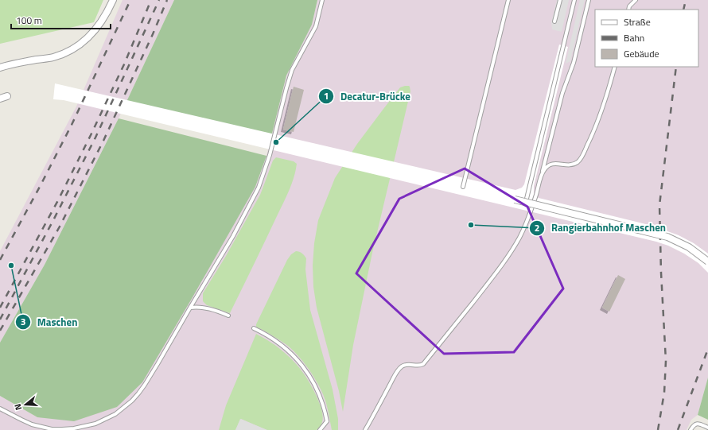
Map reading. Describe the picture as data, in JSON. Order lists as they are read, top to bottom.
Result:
{
  "places": ["Decatur-Brücke", "Rangierbahnhof Maschen", "Maschen"],
  "legend": ["Straße", "Bahn", "Gebäude"],
  "scale_bar": "100 m",
  "north": "left"
}
